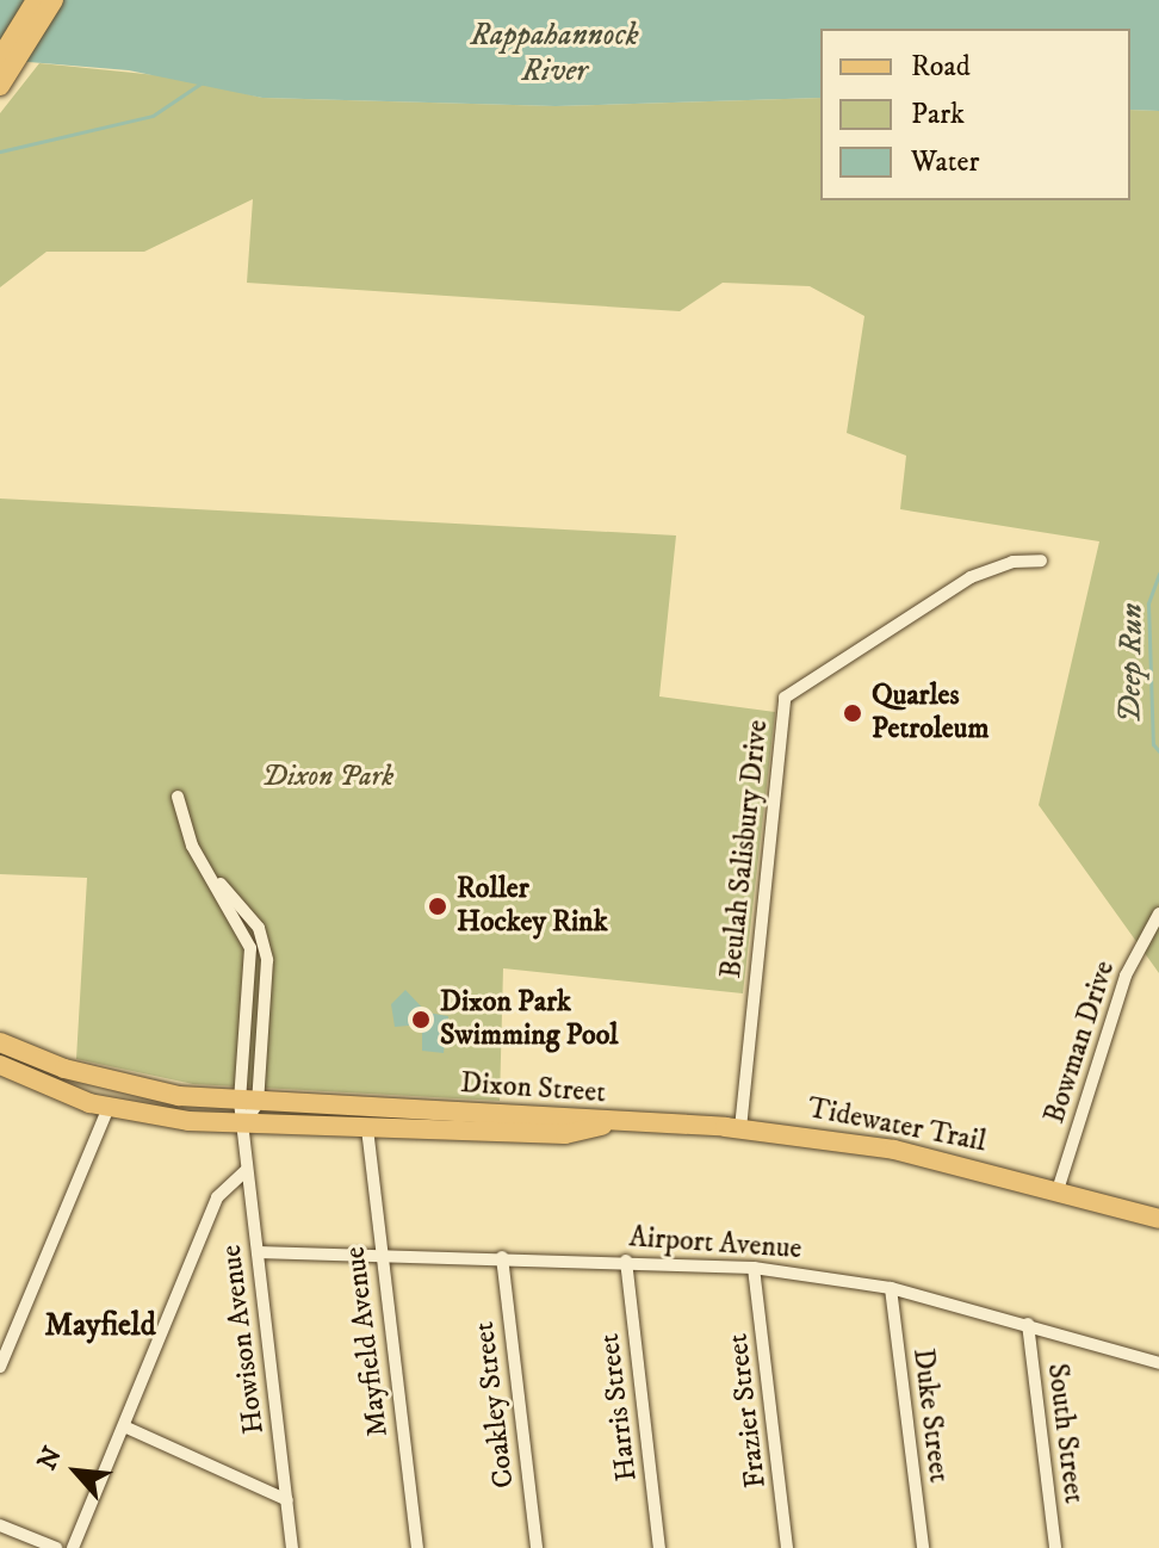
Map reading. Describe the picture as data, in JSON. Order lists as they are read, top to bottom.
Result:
{
  "streets": {
    "main road": ["Dixon Street", "Tidewater Trail"],
    "street": [
      "Beulah Salisbury Drive",
      "Bowman Drive",
      "Airport Avenue",
      "Howison Avenue",
      "Mayfield Avenue",
      "Coakley Street",
      "Harris Street",
      "Frazier Street",
      "Duke Street",
      "South Street"
    ]
  },
  "crossings": [
    ["Beulah Salisbury Drive", "Tidewater Trail"],
    ["Bowman Drive", "Tidewater Trail"],
    ["Dixon Street", "Tidewater Trail"],
    ["Dixon Street", "Howison Avenue"],
    ["Dixon Street", "Mayfield Avenue"],
    ["Airport Avenue", "Howison Avenue"],
    ["Airport Avenue", "Mayfield Avenue"],
    ["Airport Avenue", "Coakley Street"],
    ["Airport Avenue", "Harris Street"],
    ["Airport Avenue", "Frazier Street"],
    ["Airport Avenue", "Duke Street"],
    ["Airport Avenue", "South Street"]
  ],
  "districts": ["Mayfield"],
  "water": ["Rappahannock River", "Deep Run"],
  "parks": ["Dixon Park"],
  "places": ["Quarles Petroleum", "Roller Hockey Rink", "Dixon Park Swimming Pool"],
  "legend": ["Road", "Park", "Water"],
  "north": "top left"
}
